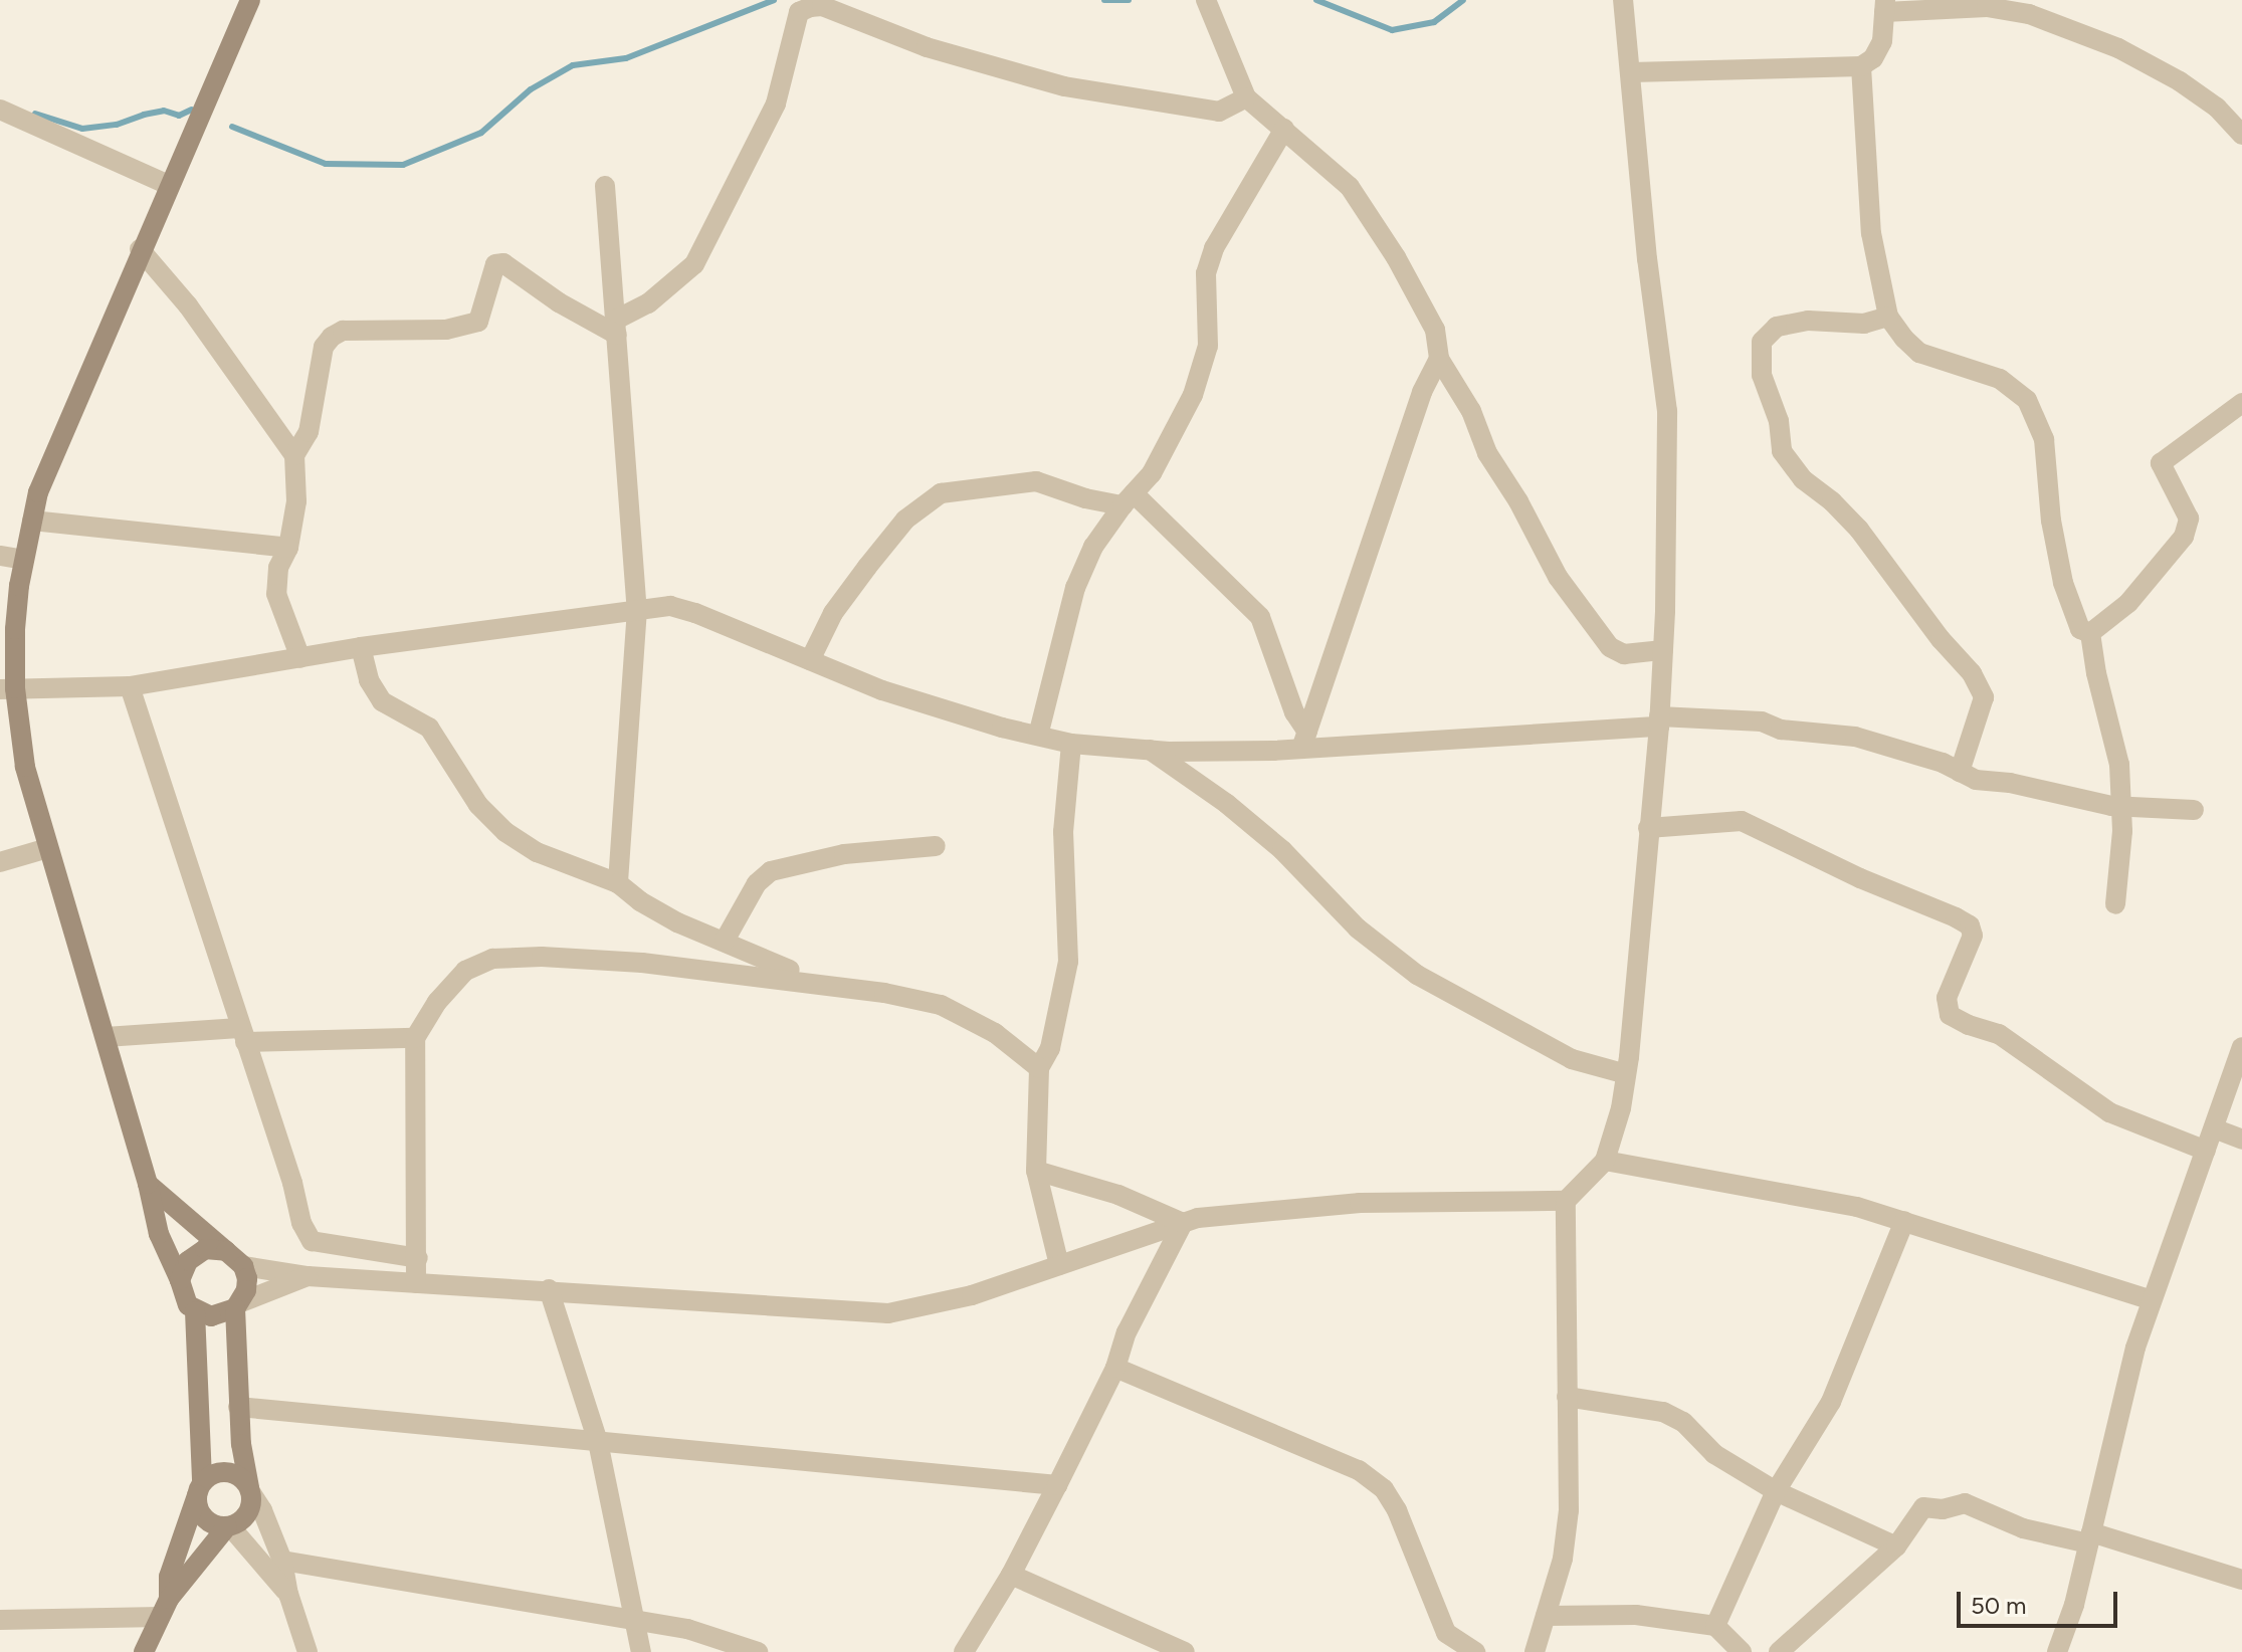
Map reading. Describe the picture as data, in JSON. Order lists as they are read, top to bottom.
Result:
{
  "scale_bar": "50 m"
}
